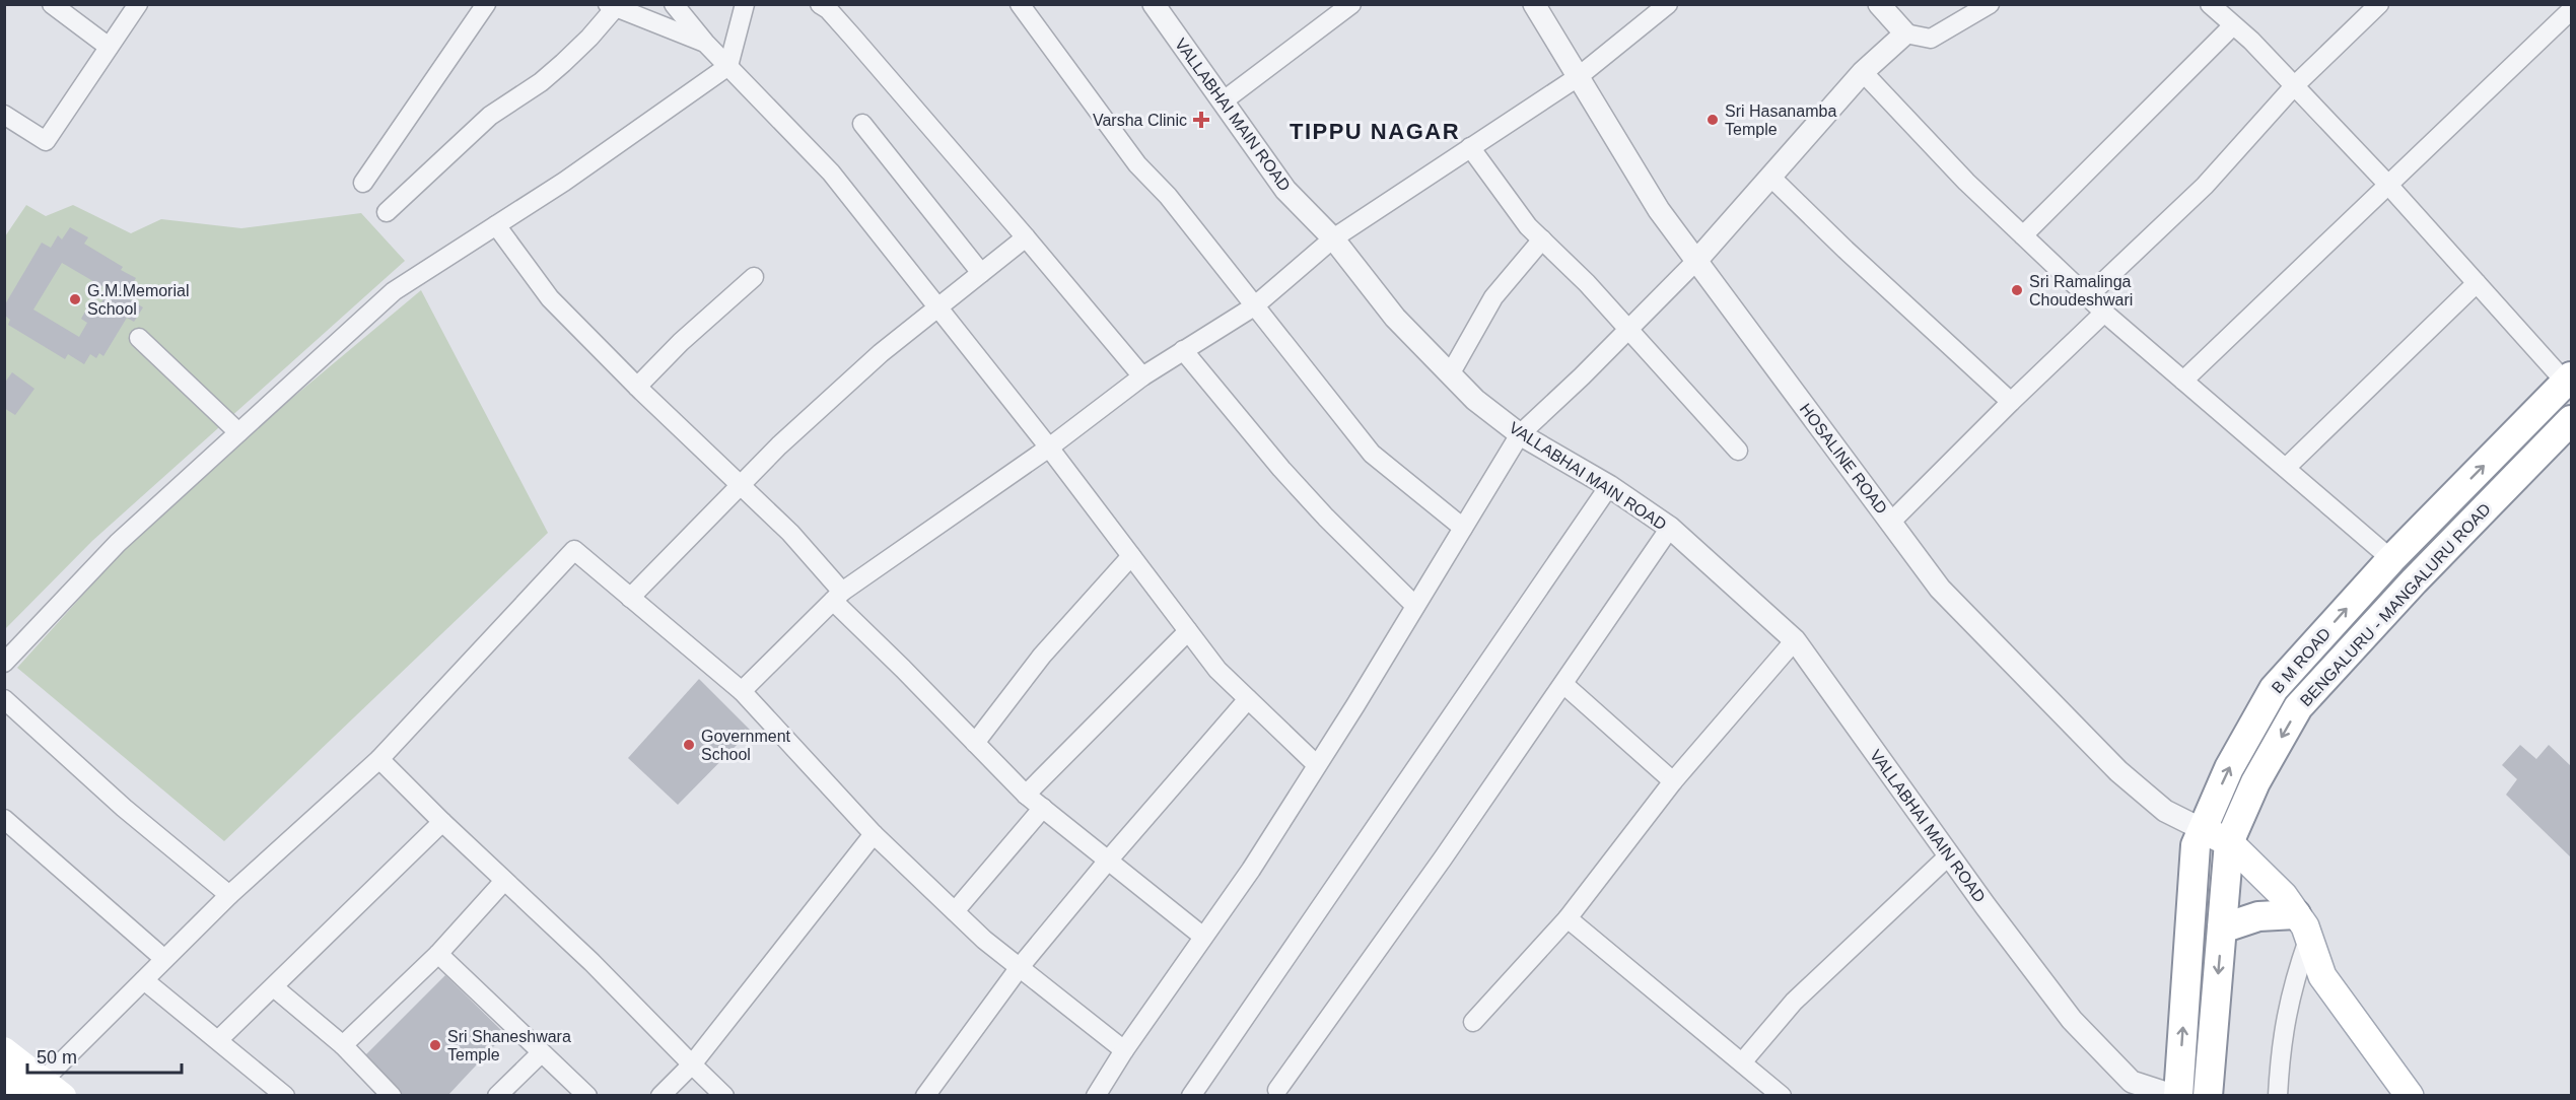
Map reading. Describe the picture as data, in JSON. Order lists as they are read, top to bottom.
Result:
{
  "streets": {
    "highway": ["BENGALURU - MANGALURU ROAD", "B M ROAD"],
    "main road": ["HOSALINE ROAD"],
    "street": ["VALLABHAI MAIN ROAD"]
  },
  "crossings": [
    ["VALLABHAI MAIN ROAD", "B M ROAD"],
    ["HOSALINE ROAD", "BENGALURU - MANGALURU ROAD"],
    ["HOSALINE ROAD", "B M ROAD"]
  ],
  "one_way": ["BENGALURU - MANGALURU ROAD", "B M ROAD"],
  "districts": ["TIPPU NAGAR"],
  "places": {
    "health": ["Varsha Clinic"],
    "other": [
      "Sri Hasanamba Temple",
      "Sri Ramalinga Choudeshwari",
      "G.M.Memorial School",
      "Government School",
      "Sri Shaneshwara Temple"
    ]
  },
  "scale_bar": "50 m"
}
